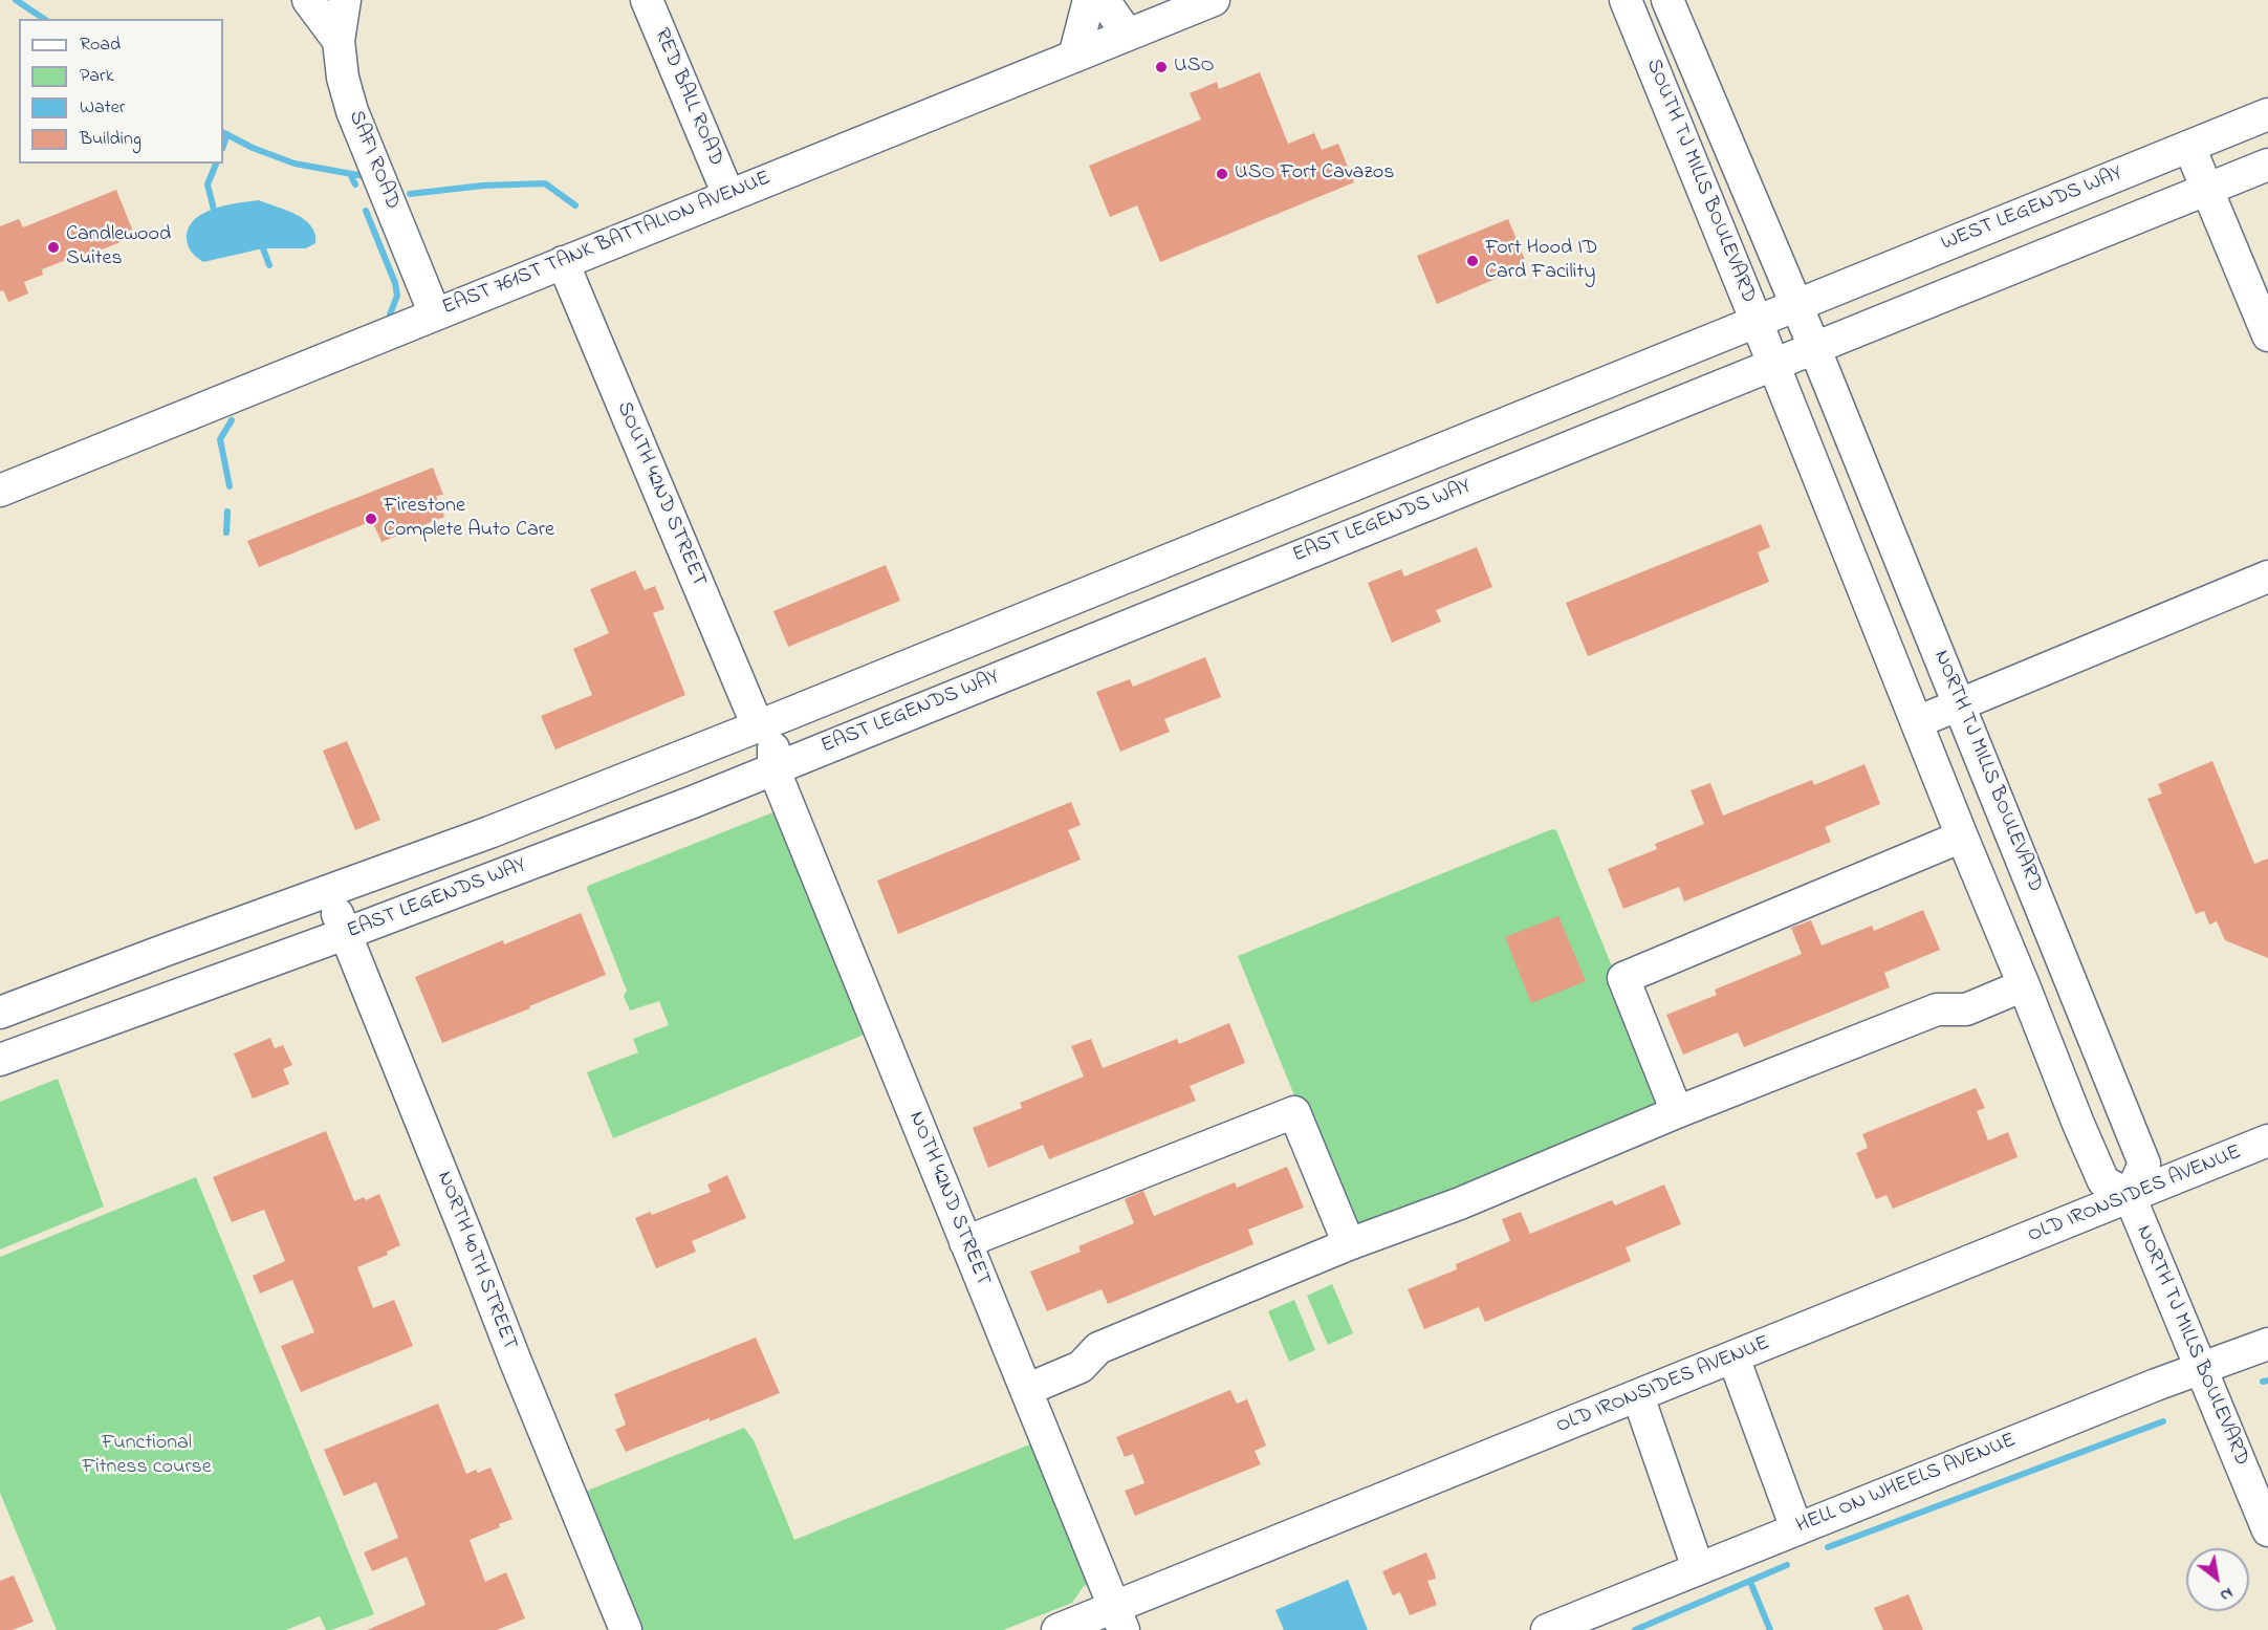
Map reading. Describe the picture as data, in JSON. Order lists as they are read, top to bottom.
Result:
{
  "streets": {
    "street": [
      "RED BALL ROAD",
      "SAFI ROAD",
      "SOUTH TJ MILLS BOULEVARD",
      "WEST LEGENDS WAY",
      "EAST 761ST TANK BATTALION AVENUE",
      "SOUTH 42ND STREET",
      "EAST LEGENDS WAY",
      "NORTH TJ MILLS BOULEVARD",
      "OLD IRONSIDES AVENUE",
      "NOTH 42ND STREET",
      "NORTH 40TH STREET",
      "HELL ON WHEELS AVENUE"
    ]
  },
  "crossings": [
    ["RED BALL ROAD", "EAST 761ST TANK BATTALION AVENUE"],
    ["SAFI ROAD", "EAST 761ST TANK BATTALION AVENUE"],
    ["SOUTH TJ MILLS BOULEVARD", "WEST LEGENDS WAY"],
    ["SOUTH TJ MILLS BOULEVARD", "EAST LEGENDS WAY"],
    ["SOUTH TJ MILLS BOULEVARD", "NORTH TJ MILLS BOULEVARD"],
    ["EAST 761ST TANK BATTALION AVENUE", "SOUTH 42ND STREET"],
    ["EAST LEGENDS WAY", "NORTH TJ MILLS BOULEVARD"],
    ["EAST LEGENDS WAY", "NOTH 42ND STREET"],
    ["EAST LEGENDS WAY", "NORTH 40TH STREET"],
    ["NORTH TJ MILLS BOULEVARD", "OLD IRONSIDES AVENUE"],
    ["NORTH TJ MILLS BOULEVARD", "HELL ON WHEELS AVENUE"],
    ["OLD IRONSIDES AVENUE", "NOTH 42ND STREET"]
  ],
  "parks": ["Functional Fitness course"],
  "places": [
    "USO",
    "USO Fort Cavazos",
    "Candlewood Suites",
    "Fort Hood ID Card Facility",
    "Firestone Complete Auto Care"
  ],
  "legend": [
    "Road",
    "Park",
    "Water",
    "Building"
  ],
  "north": "bottom right"
}
